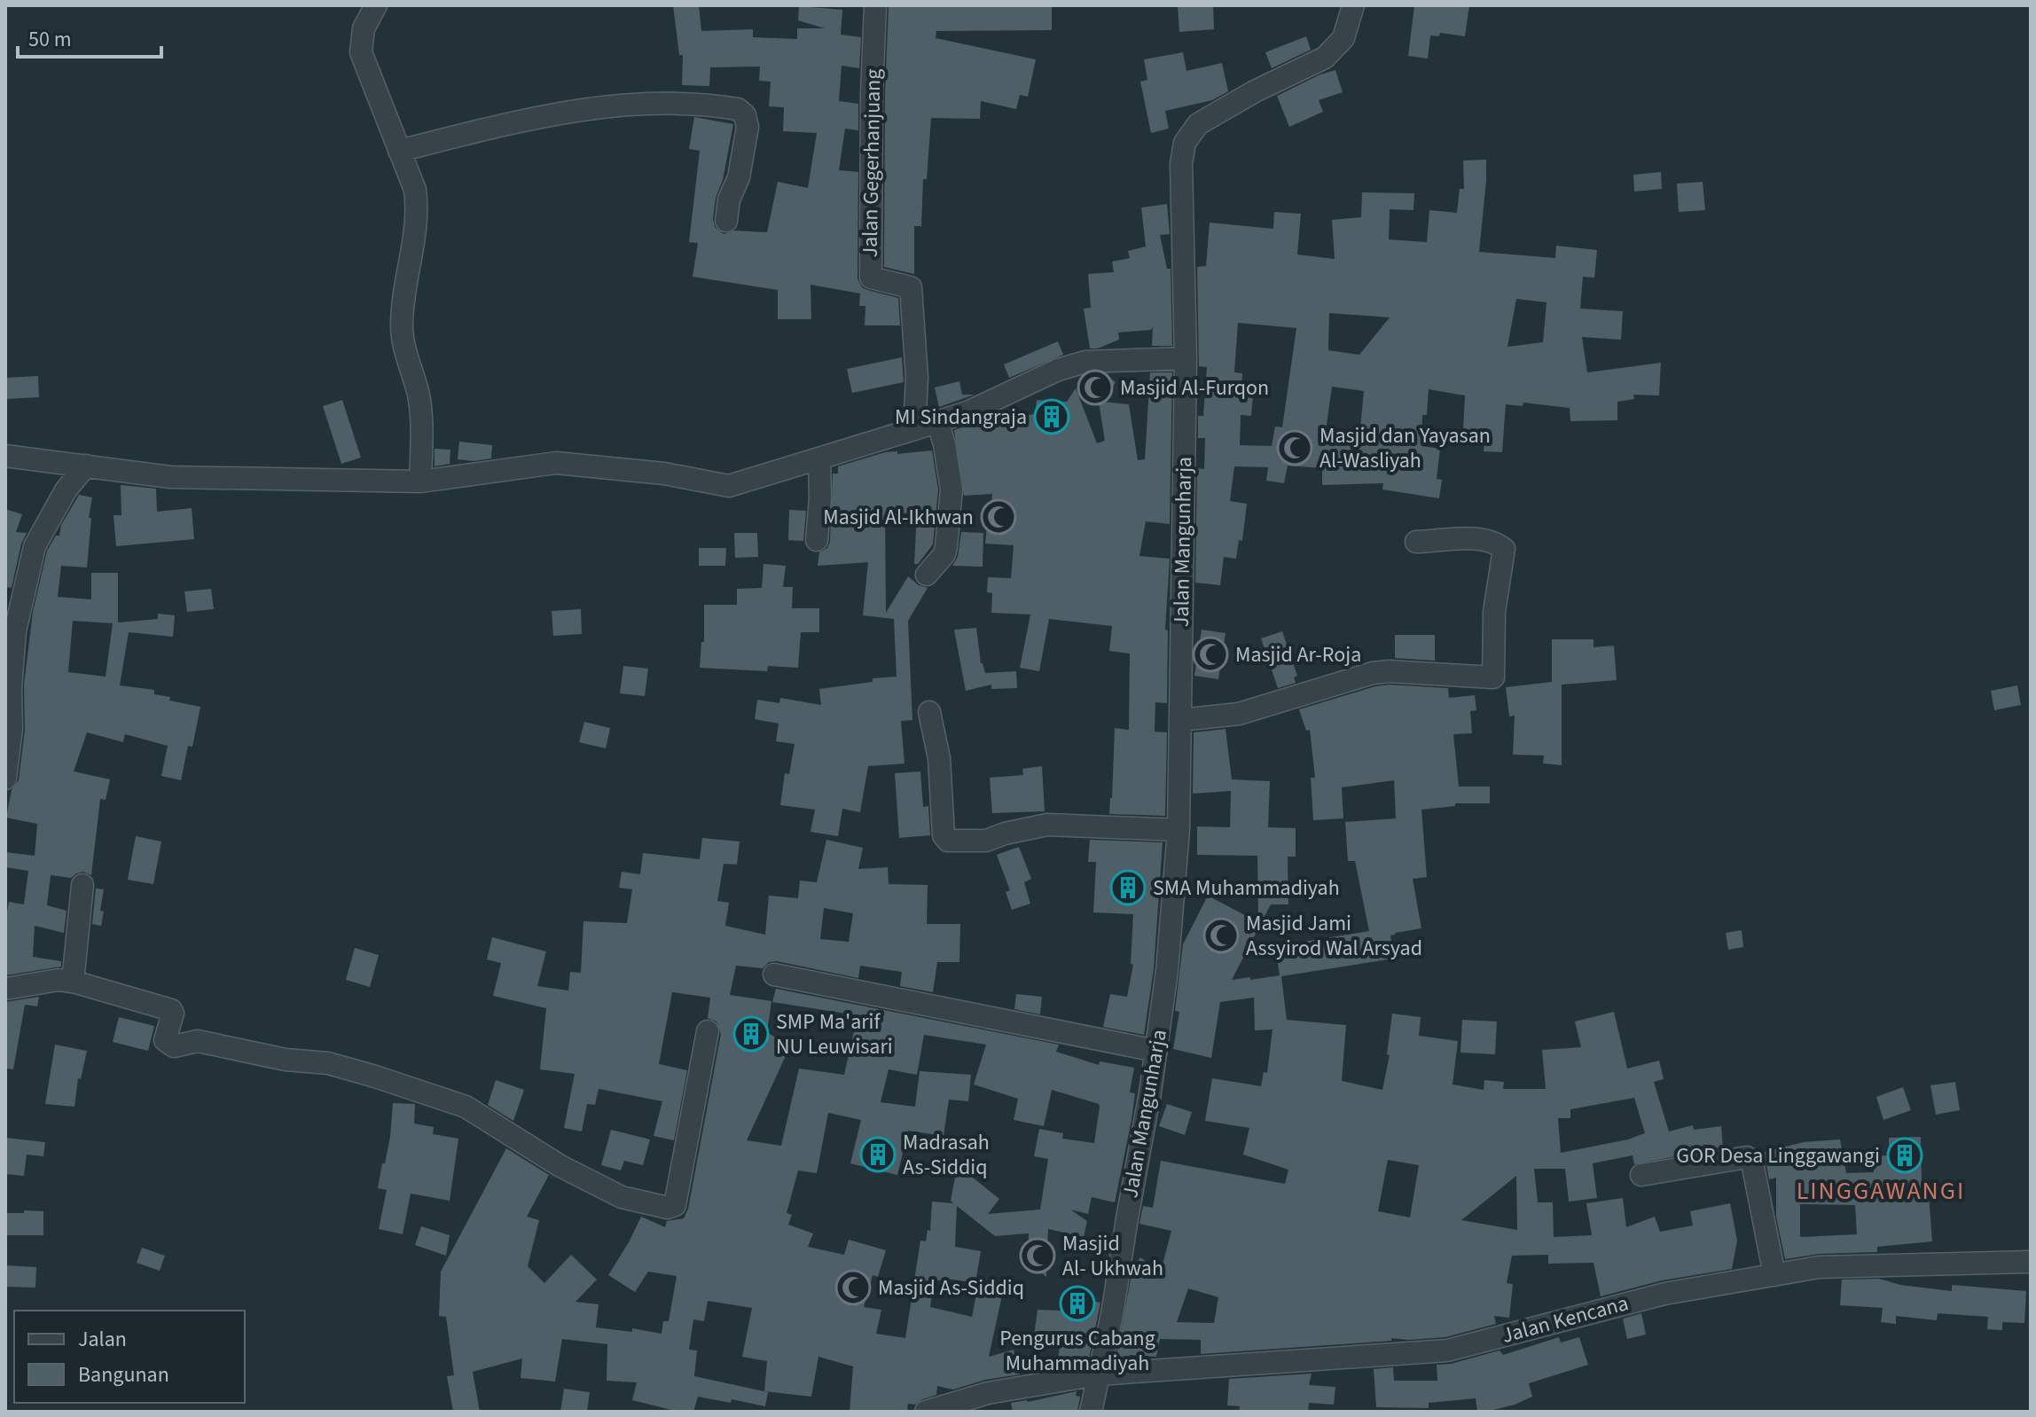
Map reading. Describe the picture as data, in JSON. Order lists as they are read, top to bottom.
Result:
{
  "streets": {
    "street": ["Jalan Gegerhanjuang", "Jalan Mangunharja", "Jalan Kencana"]
  },
  "crossings": [
    ["Jalan Mangunharja", "Jalan Kencana"]
  ],
  "districts": ["LINGGAWANGI"],
  "places": {
    "mosque": [
      "Masjid Al-Furqon",
      "Masjid dan Yayasan Al-Wasliyah",
      "Masjid Al-Ikhwan",
      "Masjid Ar-Roja",
      "Masjid Jami Assyirod Wal Arsyad",
      "Masjid Al- Ukhwah",
      "Masjid As-Siddiq"
    ],
    "building": [
      "MI Sindangraja",
      "SMA Muhammadiyah",
      "SMP Ma'arif NU Leuwisari",
      "Madrasah As-Siddiq",
      "GOR Desa Linggawangi",
      "Pengurus Cabang Muhammadiyah"
    ]
  },
  "legend": ["Jalan", "Bangunan"],
  "scale_bar": "50 m"
}
